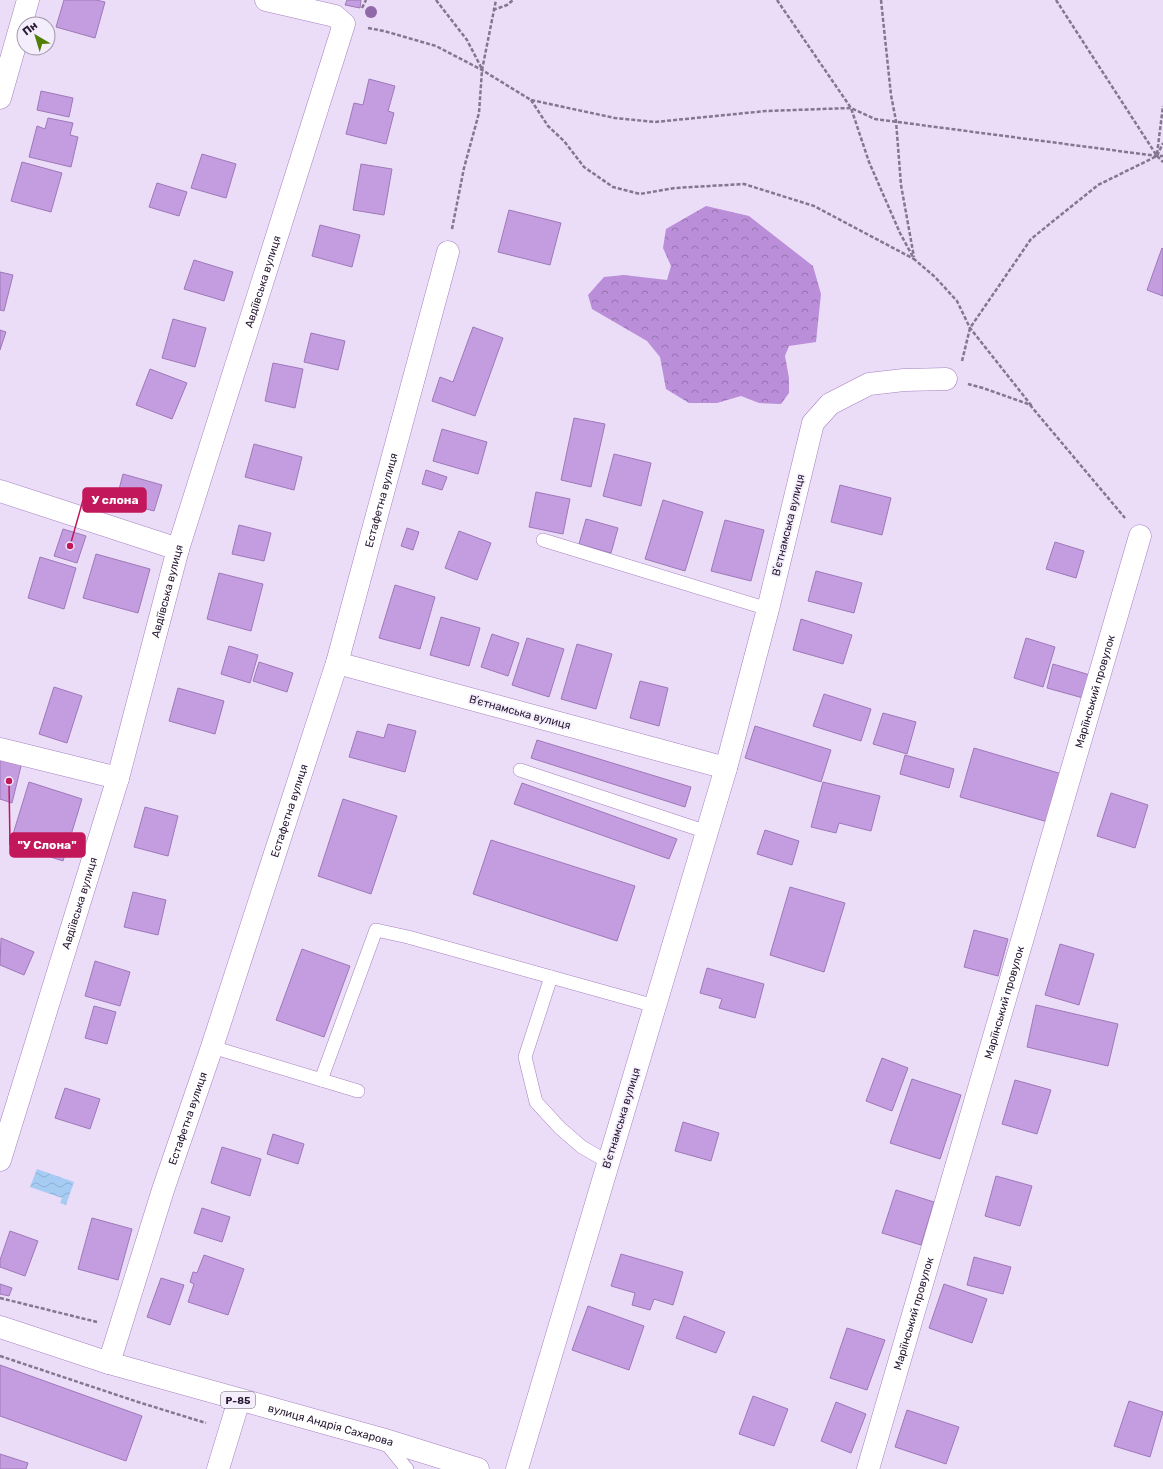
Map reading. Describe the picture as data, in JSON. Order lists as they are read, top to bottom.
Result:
{
  "streets": {
    "street": [
      "Авдіївська вулиця",
      "Естафетна вулиця",
      "Вʼєтнамська вулиця",
      "Маріїнський провулок",
      "Р-85",
      "вулиця Андрія Сахарова"
    ]
  },
  "crossings": [
    ["Естафетна вулиця", "Вʼєтнамська вулиця"],
    ["Естафетна вулиця", "вулиця Андрія Сахарова"]
  ],
  "places": ["У слона", "\"У Слона\""],
  "north": "top left"
}
